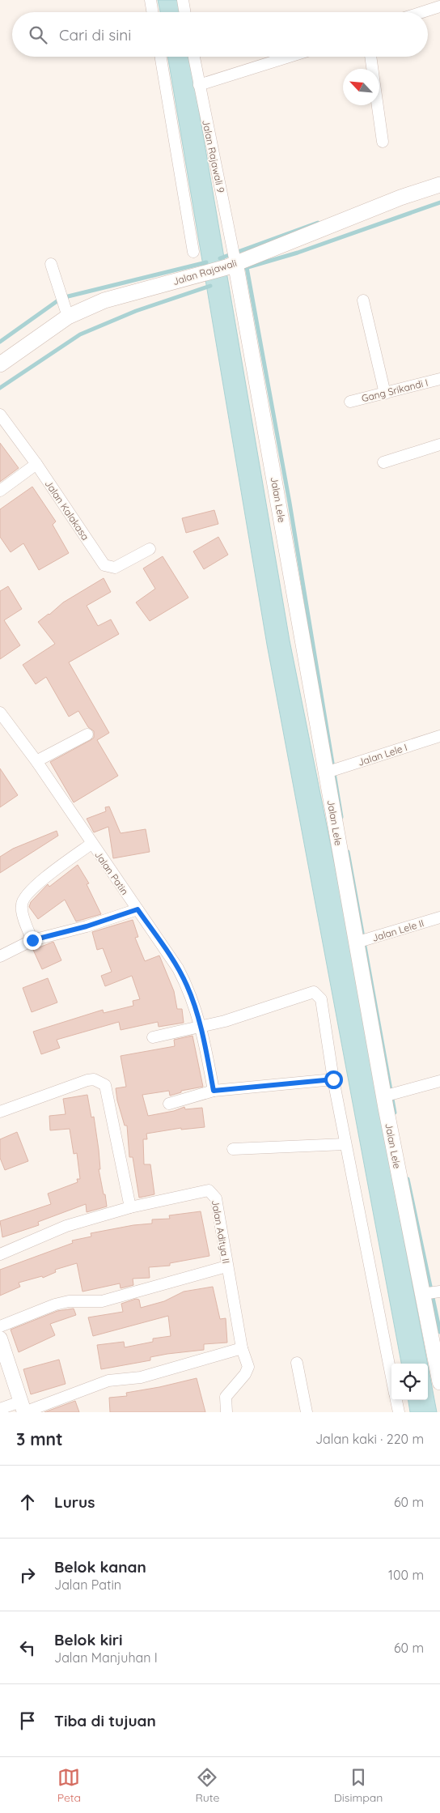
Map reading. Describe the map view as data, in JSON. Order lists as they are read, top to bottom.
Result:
{
  "streets": {
    "main road": ["Jalan Rajawali", "Jalan Lele"],
    "street": [
      "Jalan Rajawali 9",
      "Gang Srikandi I",
      "Jalan Kalakasa",
      "Jalan Lele I",
      "Jalan Patin",
      "Jalan Lele II",
      "Jalan Aditya II"
    ]
  },
  "crossings": [
    ["Jalan Rajawali 9", "Jalan Rajawali"],
    ["Jalan Rajawali 9", "Jalan Lele"],
    ["Jalan Rajawali", "Jalan Lele"],
    ["Jalan Lele", "Jalan Lele I"],
    ["Jalan Lele", "Jalan Lele II"]
  ],
  "north": "top left",
  "page": {
    "search": "Cari di sini",
    "heading": ["3 mnt", "Jalan kaki · 220 m"],
    "list": [
      ["Lurus", "60 m"],
      ["Belok kanan", "Jalan Patin", "100 m"],
      ["Belok kiri", "Jalan Manjuhan I", "60 m"],
      "Tiba di tujuan"
    ],
    "nav": ["Peta", "Rute", "Disimpan"]
  }
}
